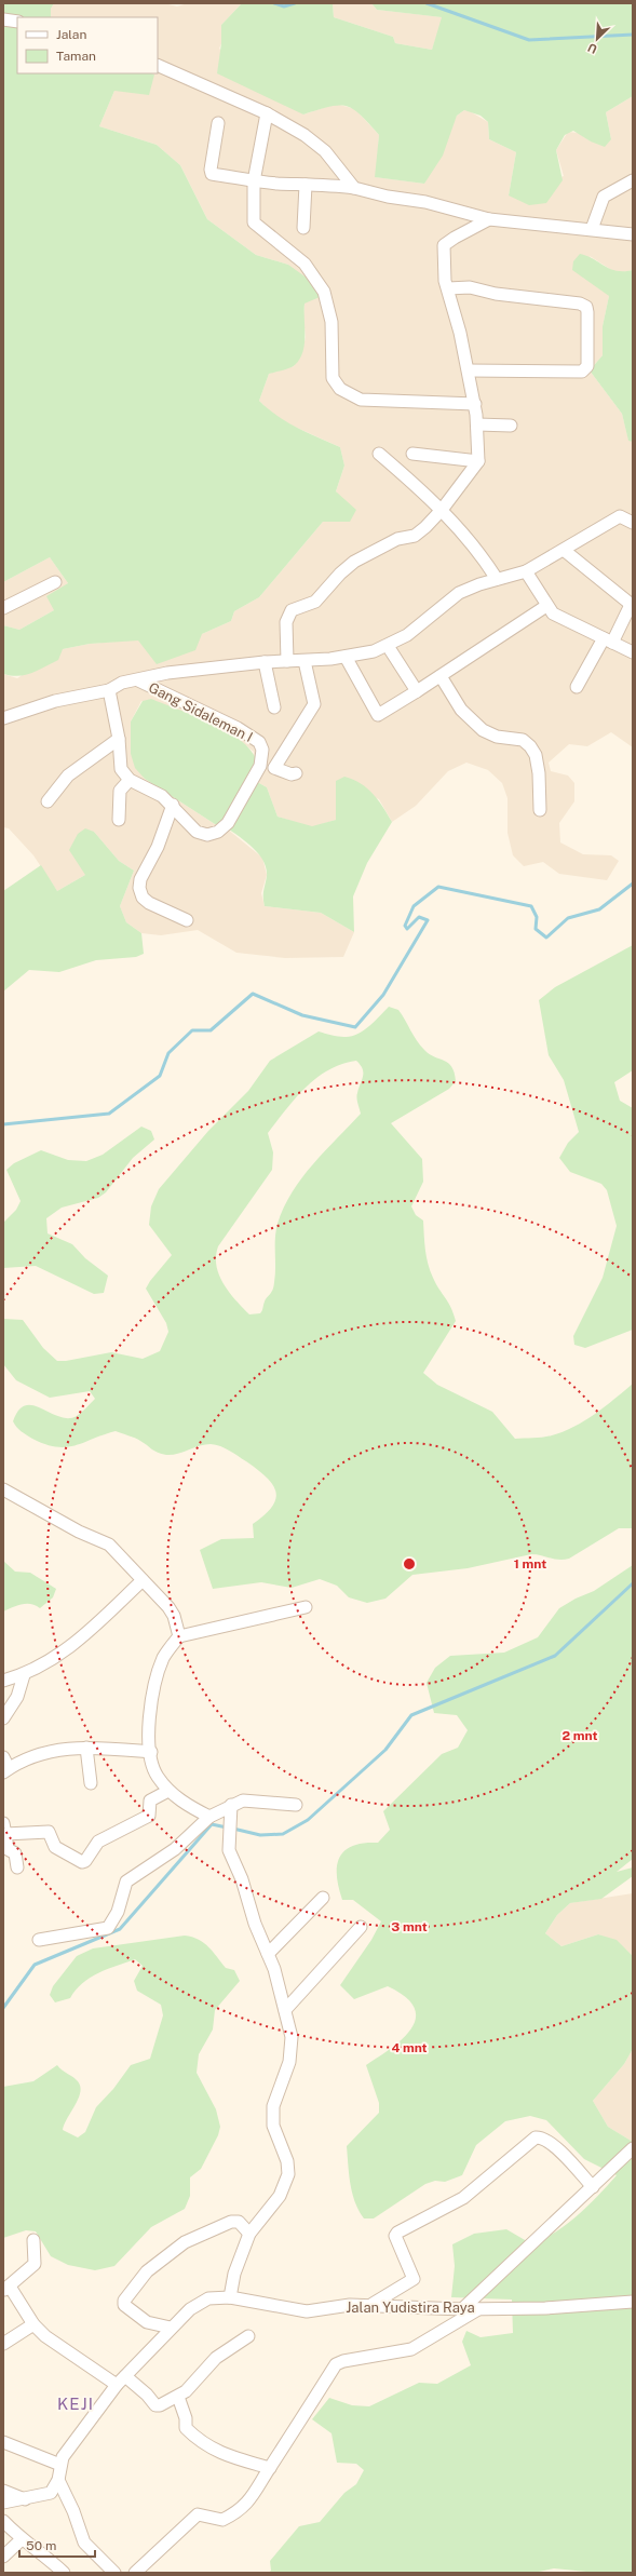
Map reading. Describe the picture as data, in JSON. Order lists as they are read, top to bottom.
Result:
{
  "streets": {
    "street": ["Gang Sidaleman I", "Jalan Yudistira Raya"]
  },
  "districts": ["KEJI"],
  "legend": ["Jalan", "Taman"],
  "scale_bar": "50 m",
  "north": "bottom left",
  "rings": [
    "1 mnt",
    "2 mnt",
    "3 mnt",
    "4 mnt"
  ]
}
